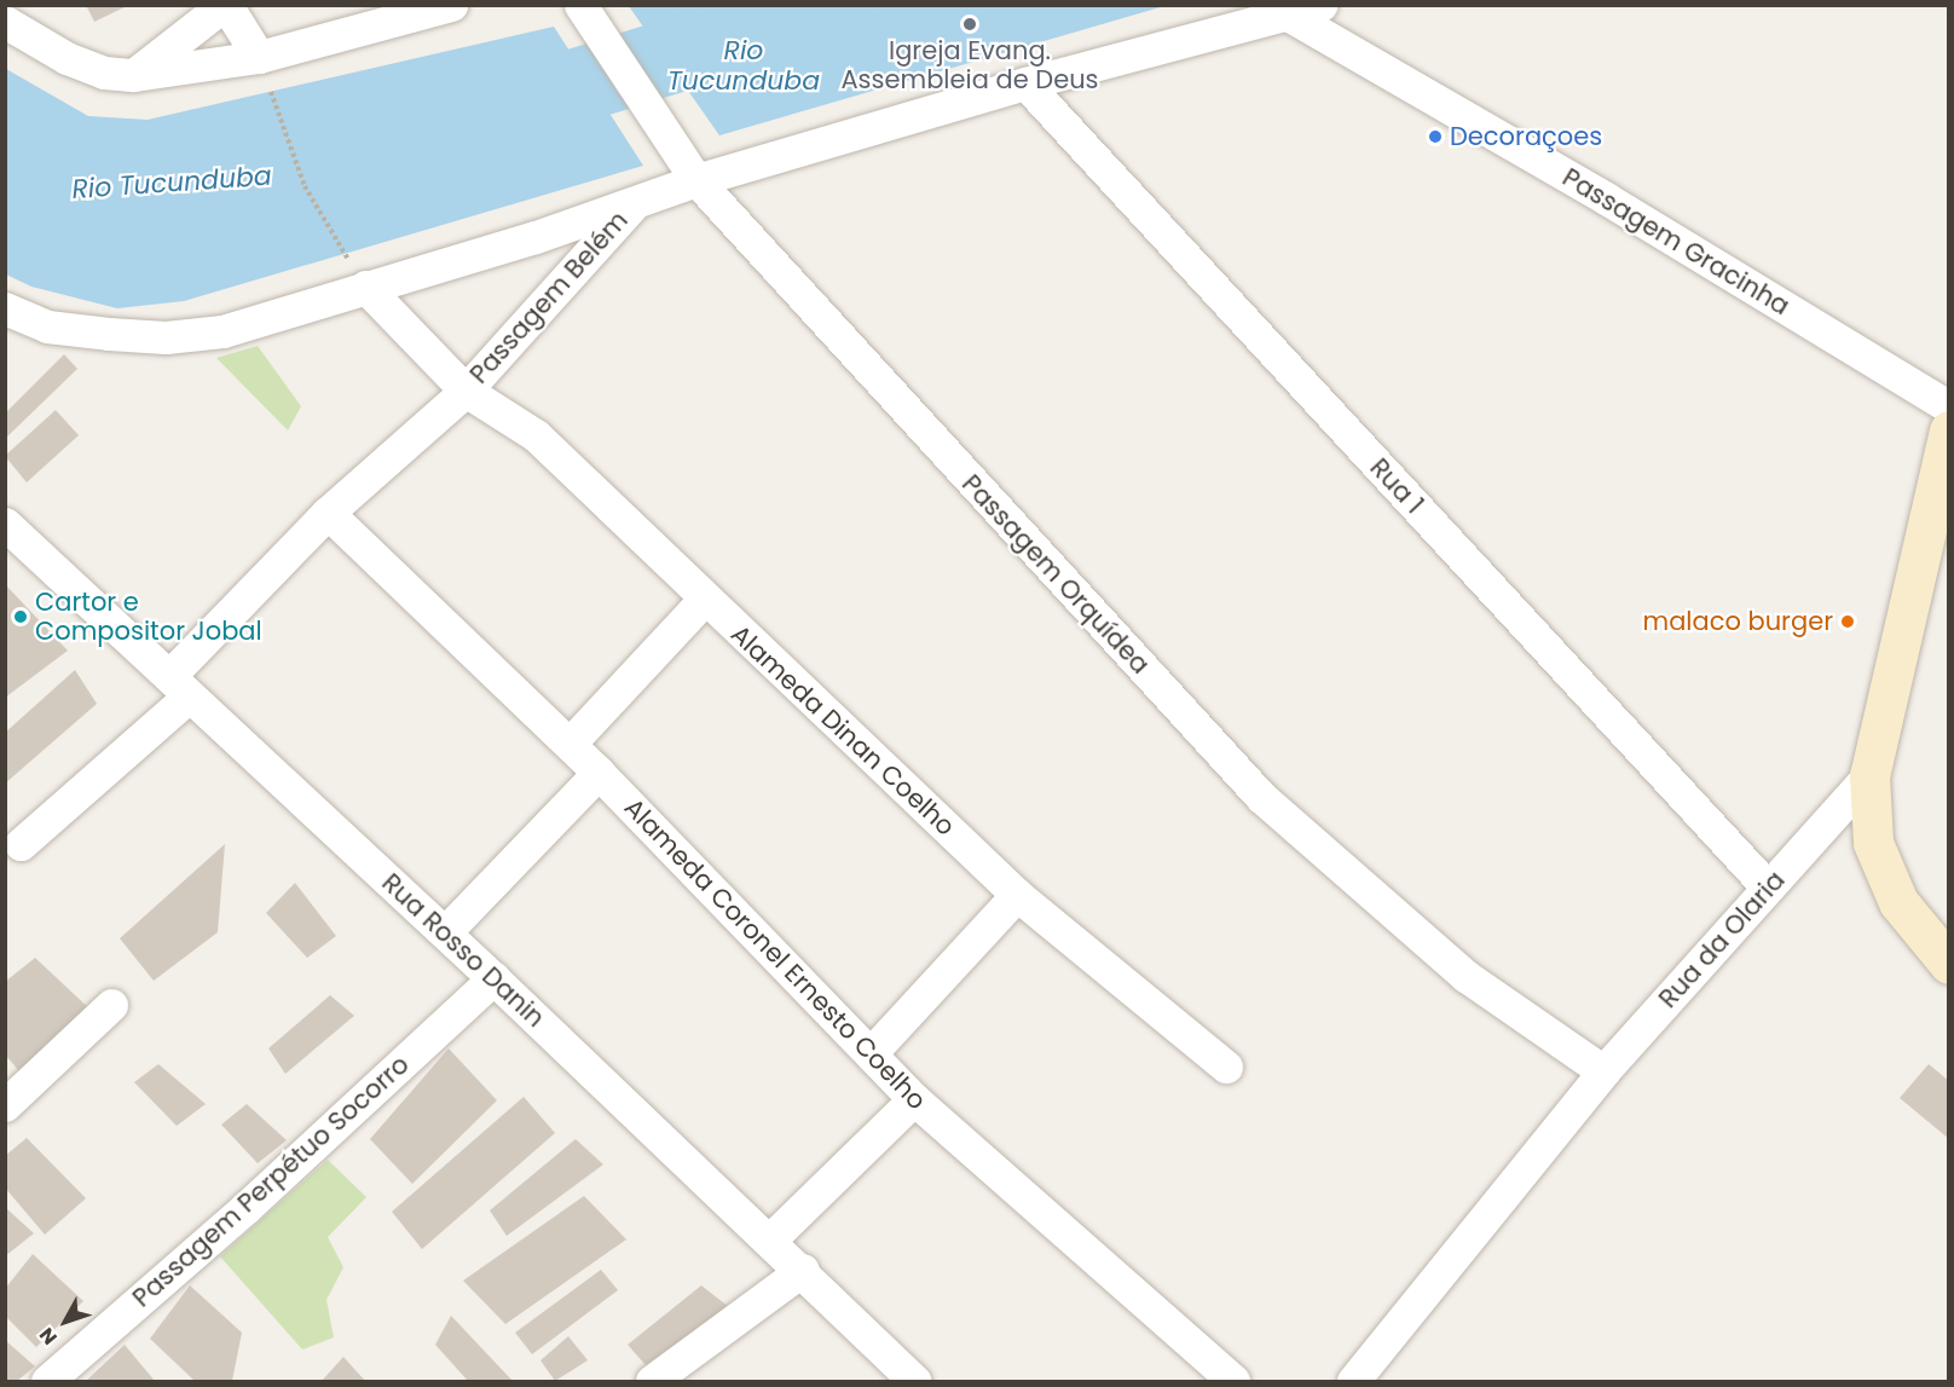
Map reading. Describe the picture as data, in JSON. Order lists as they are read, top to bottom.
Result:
{
  "streets": {
    "street": [
      "Passagem Gracinha",
      "Passagem Belém",
      "Rua 1",
      "Passagem Orquídea",
      "Alameda Dinan Coelho",
      "Rua da Olaria",
      "Rua Rosso Danin",
      "Alameda Coronel Ernesto Coelho",
      "Passagem Perpétuo Socorro"
    ]
  },
  "crossings": [
    ["Passagem Gracinha", "Passagem Belém"],
    ["Passagem Belém", "Rua 1"],
    ["Passagem Belém", "Passagem Orquídea"],
    ["Passagem Belém", "Alameda Dinan Coelho"],
    ["Passagem Belém", "Rua Rosso Danin"],
    ["Passagem Belém", "Alameda Coronel Ernesto Coelho"],
    ["Rua 1", "Rua da Olaria"],
    ["Passagem Orquídea", "Rua da Olaria"],
    ["Rua Rosso Danin", "Passagem Perpétuo Socorro"]
  ],
  "water": ["Rio Tucunduba"],
  "places": [
    "Igreja Evang. Assembleia de Deus",
    "Decoraçoes",
    "Cartor e Compositor Jobal",
    "malaco burger"
  ],
  "north": "bottom left"
}
